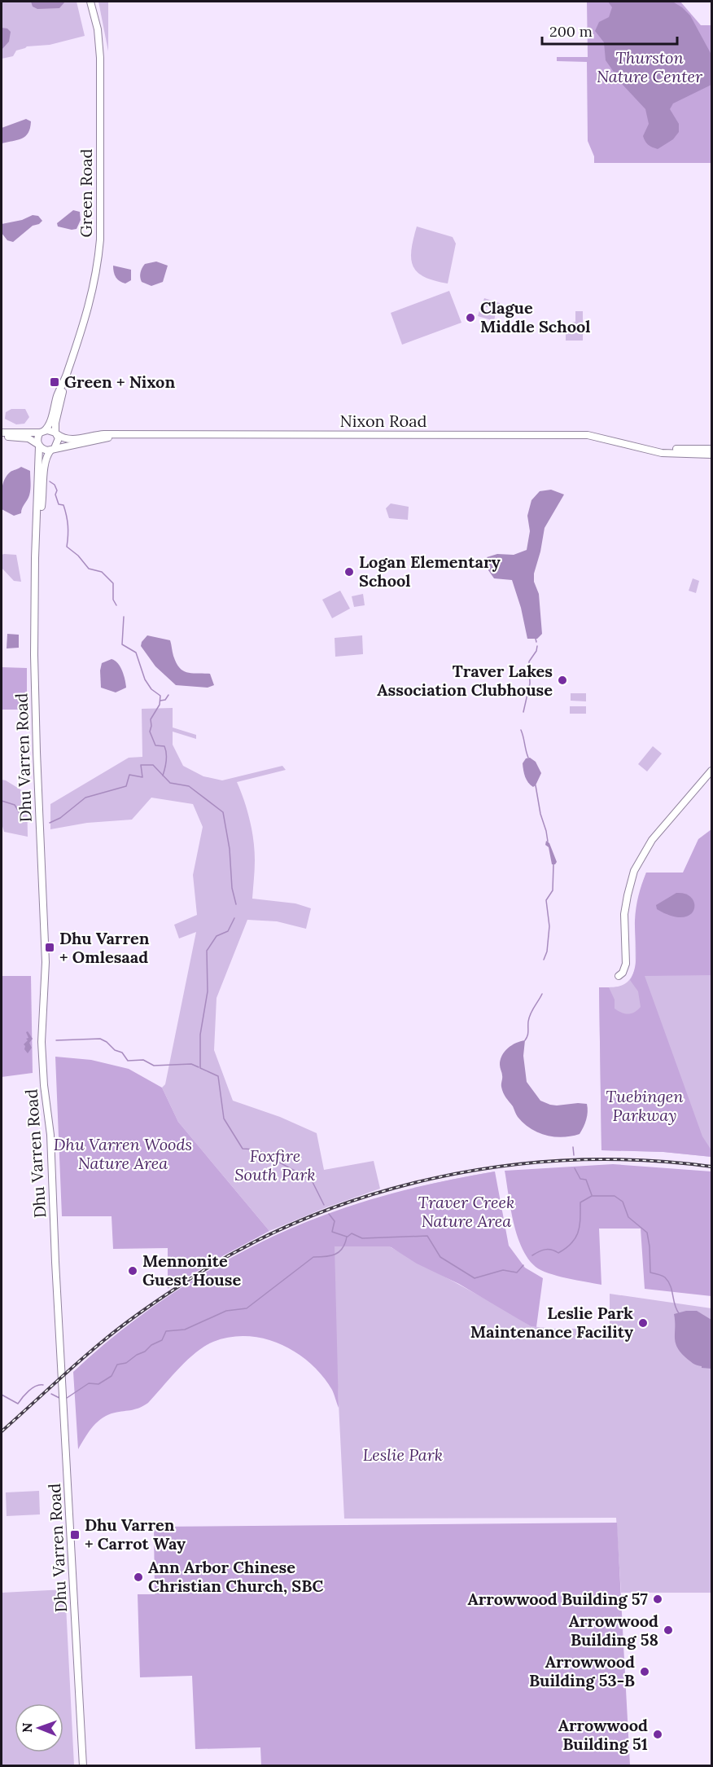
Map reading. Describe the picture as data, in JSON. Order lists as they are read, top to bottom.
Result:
{
  "streets": {
    "main road": ["Green Road", "Nixon Road", "Dhu Varren Road"]
  },
  "crossings": [
    ["Green Road", "Nixon Road"],
    ["Green Road", "Dhu Varren Road"],
    ["Nixon Road", "Dhu Varren Road"]
  ],
  "parks": [
    "Thurston Nature Center",
    "Tuebingen Parkway",
    "Dhu Varren Woods Nature Area",
    "Foxfire South Park",
    "Traver Creek Nature Area",
    "Leslie Park"
  ],
  "places": {
    "other": [
      "Clague Middle School",
      "Logan Elementary School",
      "Traver Lakes Association Clubhouse",
      "Mennonite Guest House",
      "Leslie Park Maintenance Facility",
      "Ann Arbor Chinese Christian Church, SBC",
      "Arrowwood Building 57",
      "Arrowwood Building 58",
      "Arrowwood Building 53-B",
      "Arrowwood Building 51"
    ],
    "transit": ["Green + Nixon", "Dhu Varren + Omlesaad", "Dhu Varren + Carrot Way"]
  },
  "scale_bar": "200 m",
  "north": "left"
}
